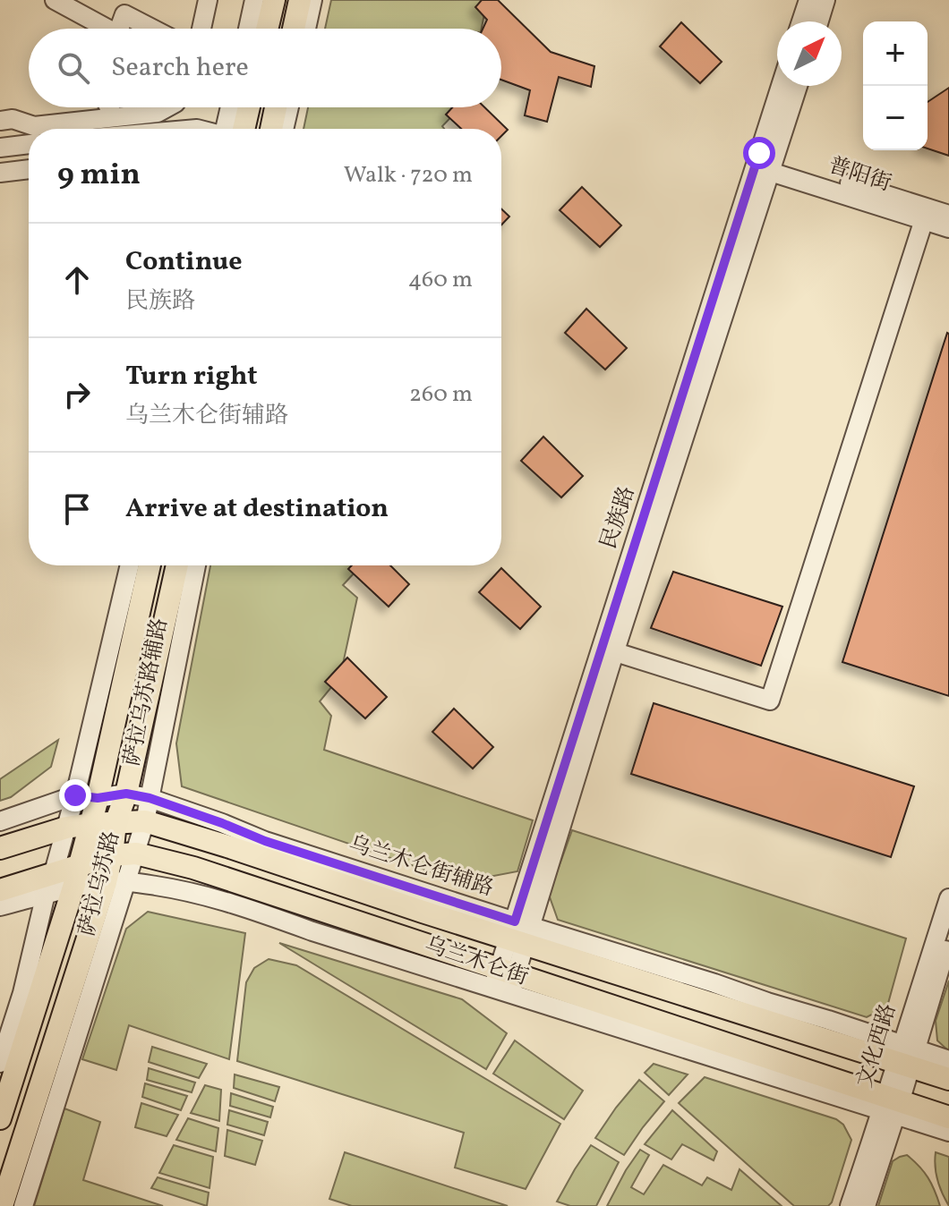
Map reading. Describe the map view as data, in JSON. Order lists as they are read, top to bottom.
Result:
{
  "streets": {
    "main road": ["萨拉乌苏路", "乌兰木仑街"],
    "street": [
      "普阳街",
      "民族路",
      "萨拉乌苏路辅路",
      "乌兰木仑街辅路",
      "文化西路"
    ]
  },
  "crossings": [
    ["普阳街", "民族路"],
    ["民族路", "乌兰木仑街辅路"],
    ["民族路", "乌兰木仑街"],
    ["萨拉乌苏路辅路", "乌兰木仑街辅路"],
    ["萨拉乌苏路辅路", "萨拉乌苏路"],
    ["萨拉乌苏路辅路", "乌兰木仑街"],
    ["乌兰木仑街辅路", "萨拉乌苏路"],
    ["乌兰木仑街辅路", "乌兰木仑街"],
    ["萨拉乌苏路", "乌兰木仑街"],
    ["乌兰木仑街", "文化西路"]
  ],
  "north": "top right",
  "page": {
    "map_buttons": ["+", "−"],
    "search": "Search here",
    "heading": ["9 min", "Walk · 720 m"],
    "list": [
      ["Continue", "民族路", "460 m"],
      ["Turn right", "乌兰木仑街辅路", "260 m"],
      "Arrive at destination"
    ]
  }
}
